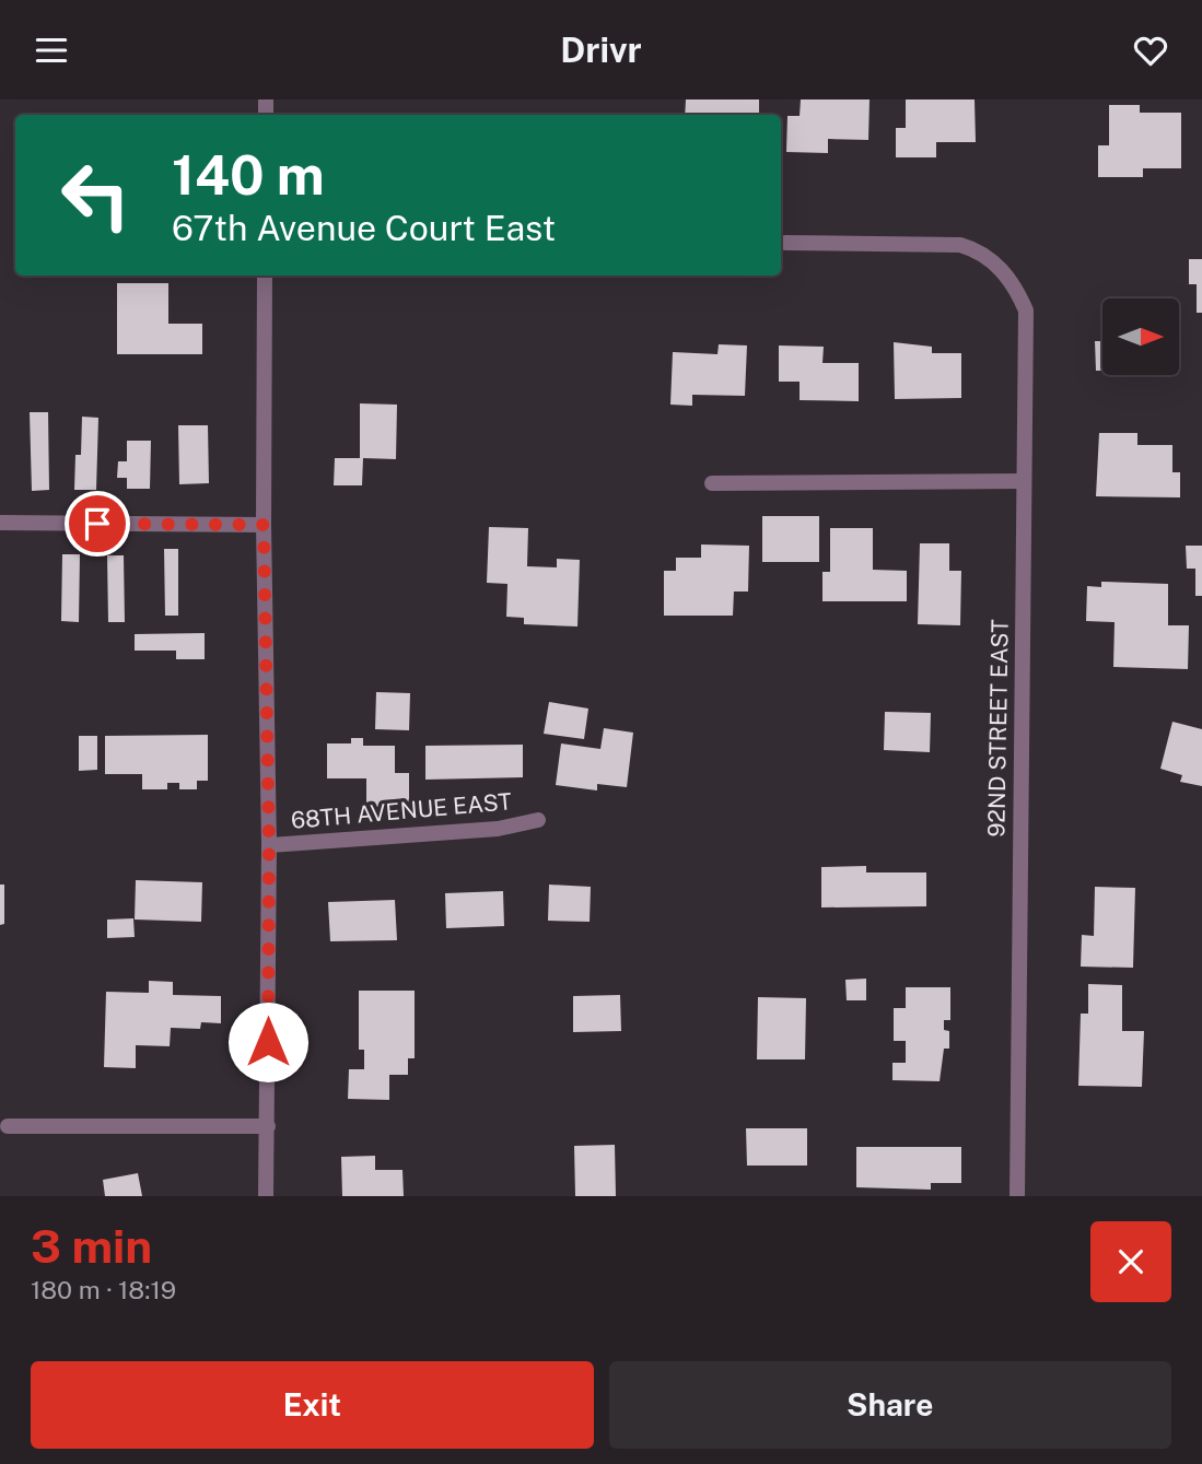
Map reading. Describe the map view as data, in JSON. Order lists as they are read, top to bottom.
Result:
{
  "streets": {
    "street": ["92ND STREET EAST", "68TH AVENUE EAST"]
  },
  "north": "right",
  "page": {
    "header": "Drivr",
    "turn": ["140 m", "67th Avenue Court East"],
    "heading": ["3 min", "180 m · 18:19"],
    "buttons": ["Exit", "Share"]
  }
}
